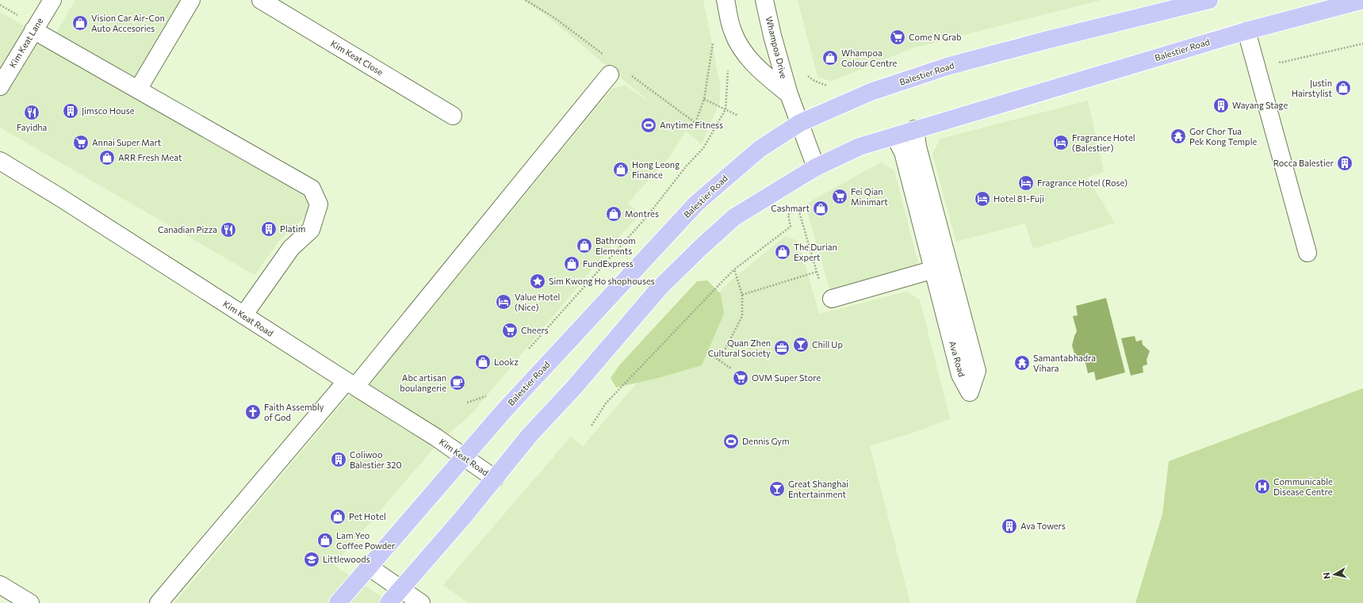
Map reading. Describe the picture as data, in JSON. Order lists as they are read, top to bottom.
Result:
{
  "streets": {
    "main road": ["Balestier Road"],
    "street": [
      "Kim Keat Lane",
      "Whampoa Drive",
      "Kim Keat Close",
      "Kim Keat Road",
      "Ava Road"
    ]
  },
  "crossings": [
    ["Whampoa Drive", "Balestier Road"],
    ["Balestier Road", "Kim Keat Road"],
    ["Balestier Road", "Ava Road"]
  ],
  "places": {
    "shop": [
      "Vision Car Air-Con Auto Accesories",
      "Whampoa Colour Centre",
      "Justin Hairstylist",
      "ARR Fresh Meat",
      "Hong Leong Finance",
      "Cashmart",
      "Montres",
      "Bathroom Elements",
      "The Durian Expert",
      "FundExpress",
      "Lookz",
      "Pet Hotel",
      "Lam Yeo Coffee Powder"
    ],
    "supermarket": [
      "Come N Grab",
      "Annai Super Mart",
      "Fei Qian Minimart",
      "Cheers",
      "OVM Super Store"
    ],
    "building": [
      "Wayang Stage",
      "Jimsco House",
      "Rocca Balestier",
      "Platim",
      "Coliwoo Balestier 320",
      "Ava Towers"
    ],
    "restaurant": ["Fayidha", "Canadian Pizza"],
    "sports": ["Anytime Fitness", "Dennis Gym"],
    "temple": ["Gor Chor Tua Pek Kong Temple", "Samantabhadra Vihara"],
    "hotel": [
      "Fragrance Hotel (Balestier)",
      "Fragrance Hotel (Rose)",
      "Hotel 81-Fuji",
      "Value Hotel (Nice)"
    ],
    "place": ["Sim Kwong Ho shophouses"],
    "bar": ["Chill Up", "Great Shanghai Entertainment"],
    "office": ["Quan Zhen Cultural Society"],
    "cafe": ["Abc artisan boulangerie"],
    "church": ["Faith Assembly of God"],
    "hospital": ["Communicable Disease Centre"],
    "school or university": ["Littlewoods"]
  },
  "north": "left"
}
